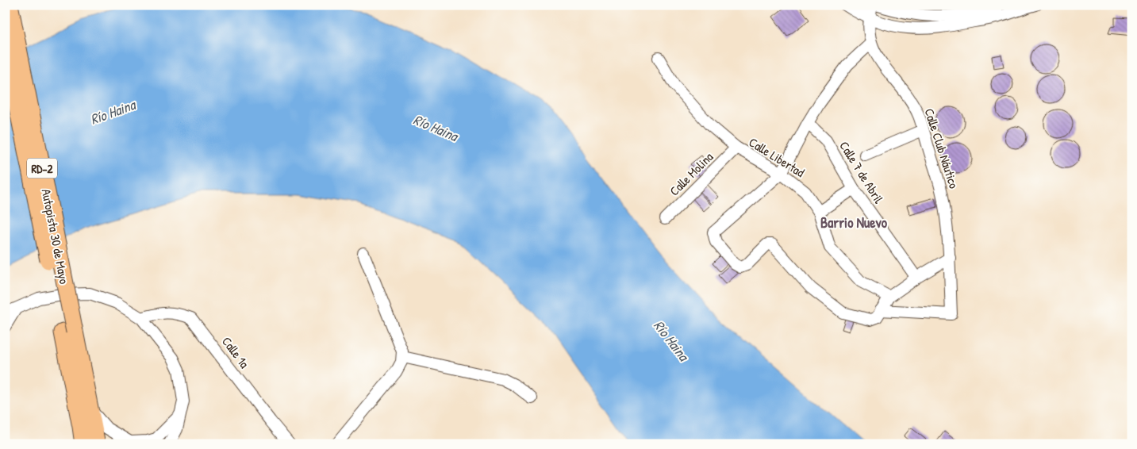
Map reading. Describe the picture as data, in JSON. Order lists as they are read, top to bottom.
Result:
{
  "streets": {
    "highway": ["RD-2", "Autopista 30 de Mayo"],
    "street": [
      "Calle Club Náutico",
      "Calle Libertad",
      "Calle 7 de Abril",
      "Calle Molina",
      "Calle 1a"
    ]
  },
  "crossings": [
    ["Calle Libertad", "Calle Molina"]
  ],
  "districts": ["Barrio Nuevo"],
  "water": ["Río Haina"]
}
